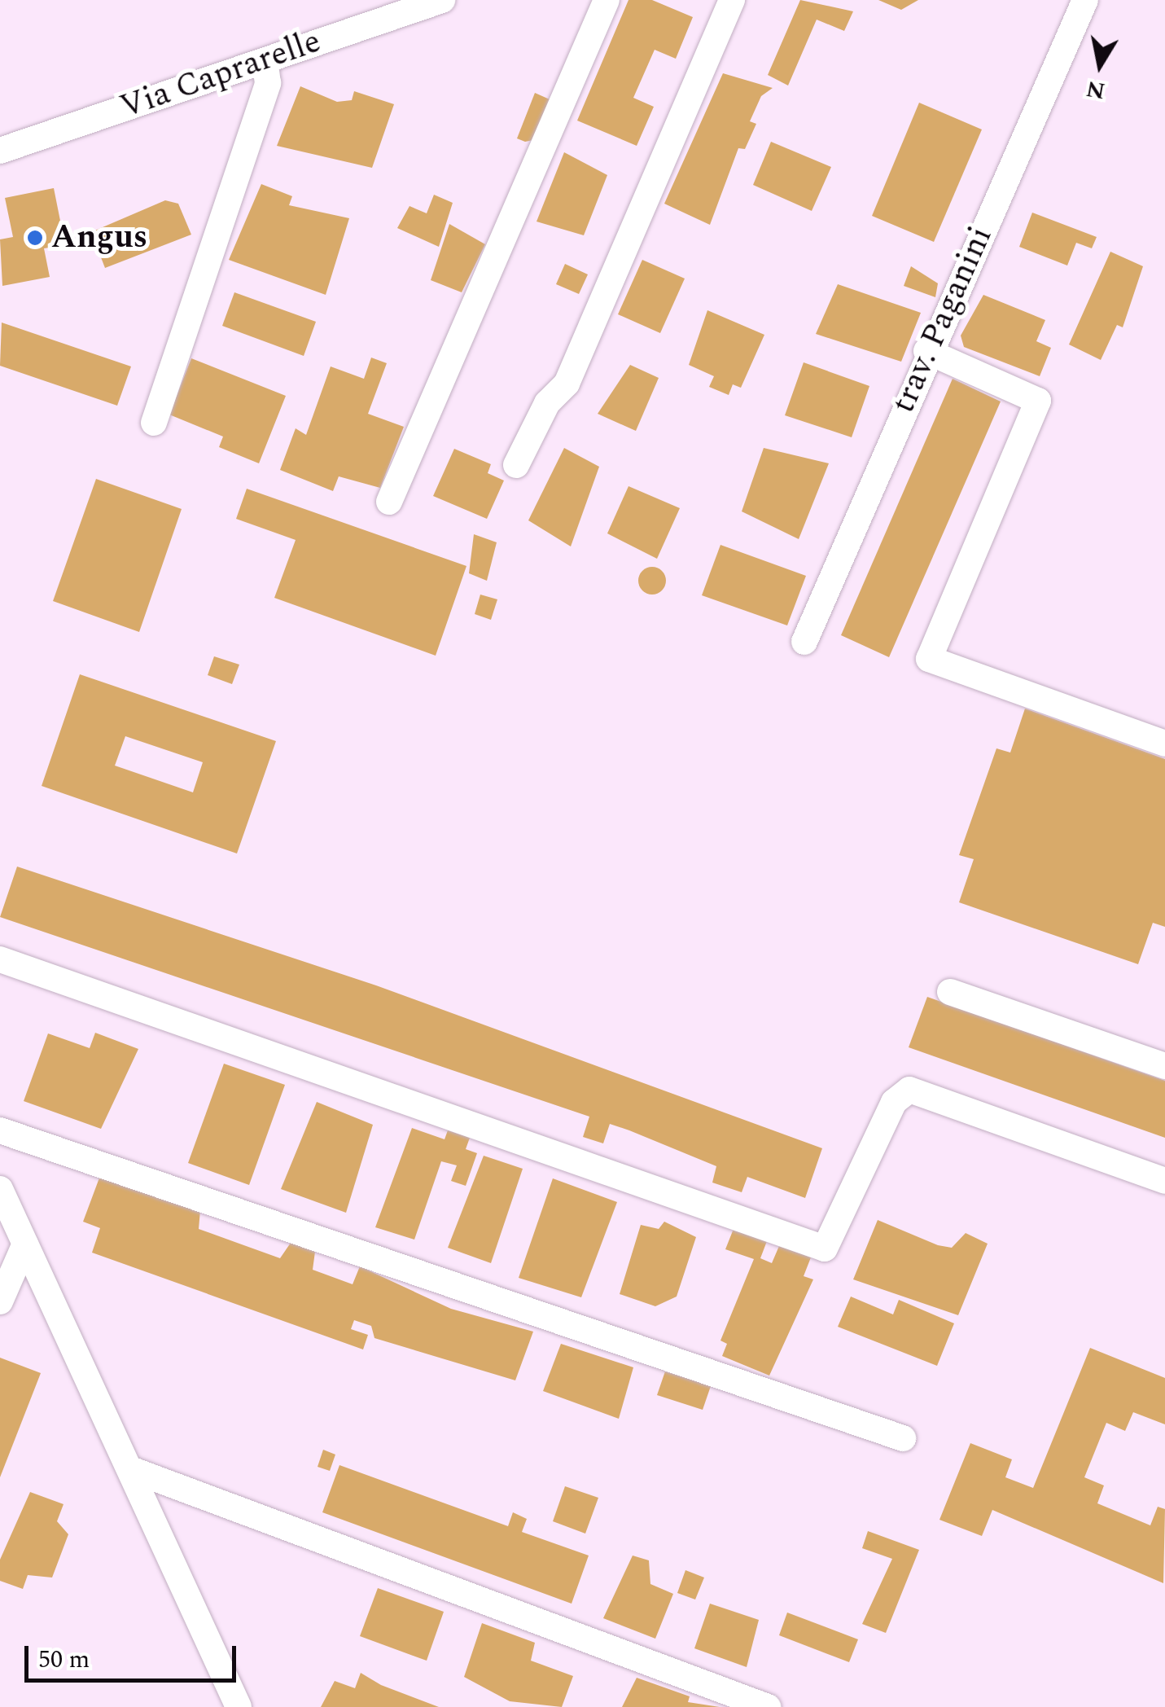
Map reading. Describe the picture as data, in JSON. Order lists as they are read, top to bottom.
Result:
{
  "streets": {
    "street": ["Via Caprarelle", "trav. Paganini"]
  },
  "places": ["Angus"],
  "scale_bar": "50 m",
  "north": "bottom"
}
